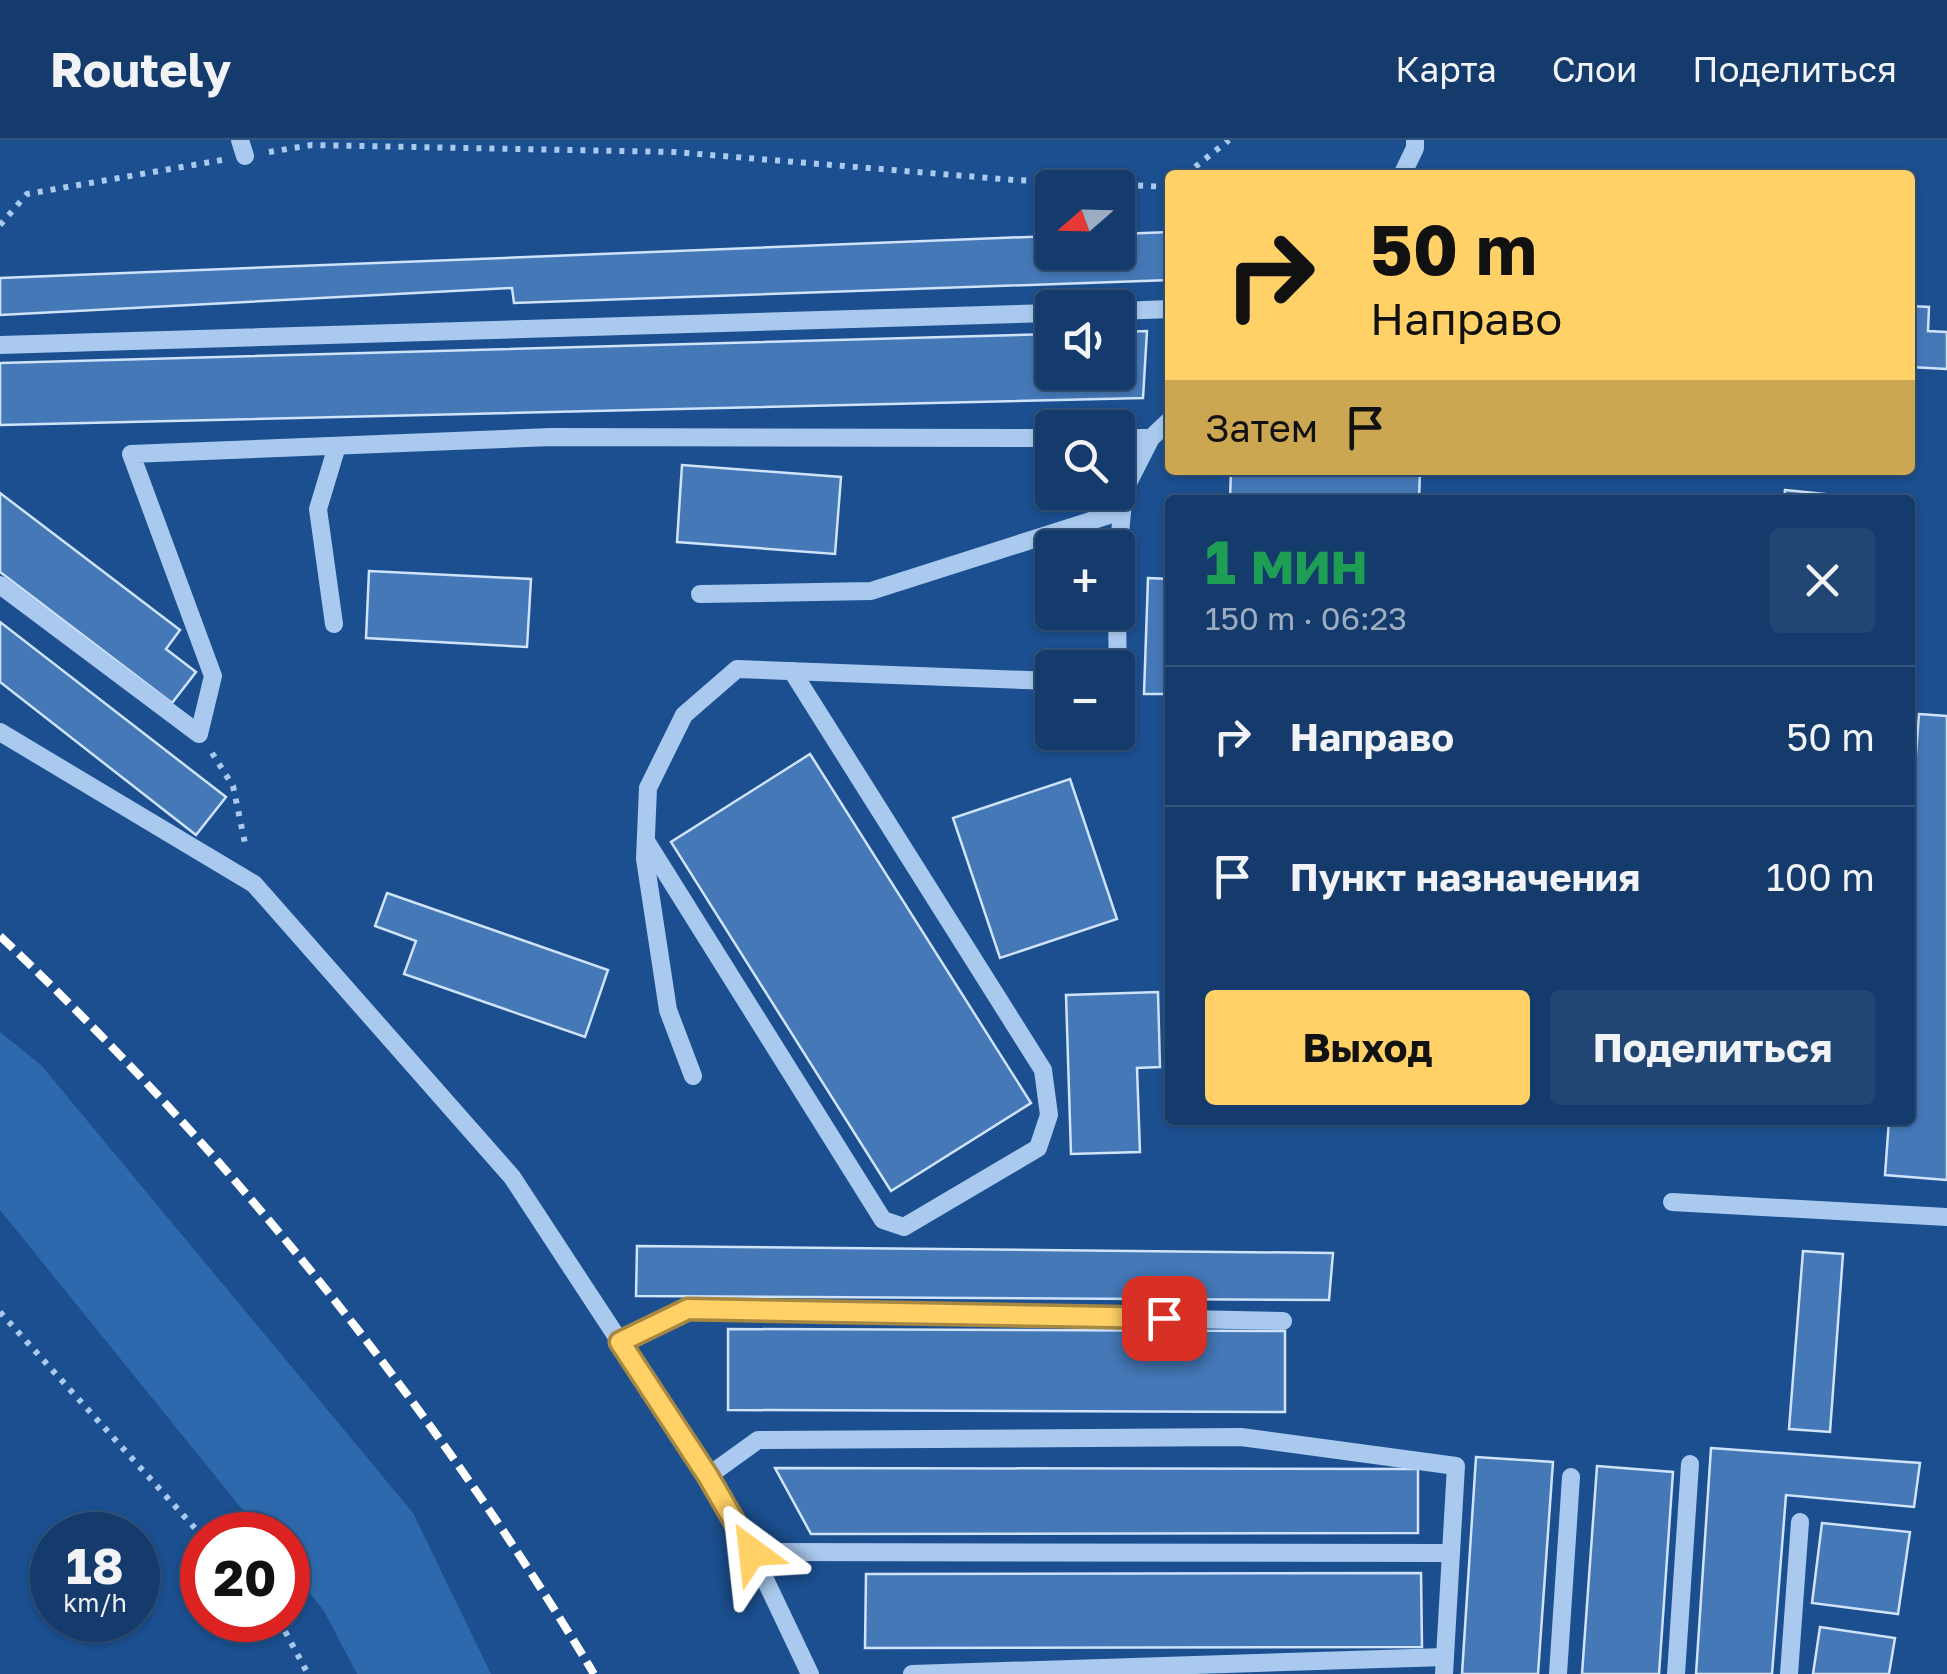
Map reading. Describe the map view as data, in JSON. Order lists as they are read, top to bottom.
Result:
{
  "north": "left",
  "page": {
    "header": "Routely",
    "nav": ["Карта", "Слои", "Поделиться"],
    "map_buttons": ["+", "−"],
    "turn": ["50 m", "Направо"],
    "then": "Затем",
    "heading": ["1 мин", "150 m · 06:23"],
    "list": [
      {
        "name": "Направо",
        "value": "50 m"
      },
      {
        "name": "Пункт назначения",
        "value": "100 m"
      }
    ],
    "buttons": ["Выход", "Поделиться"],
    "speed": "18 km/h",
    "limit": "20"
  }
}
